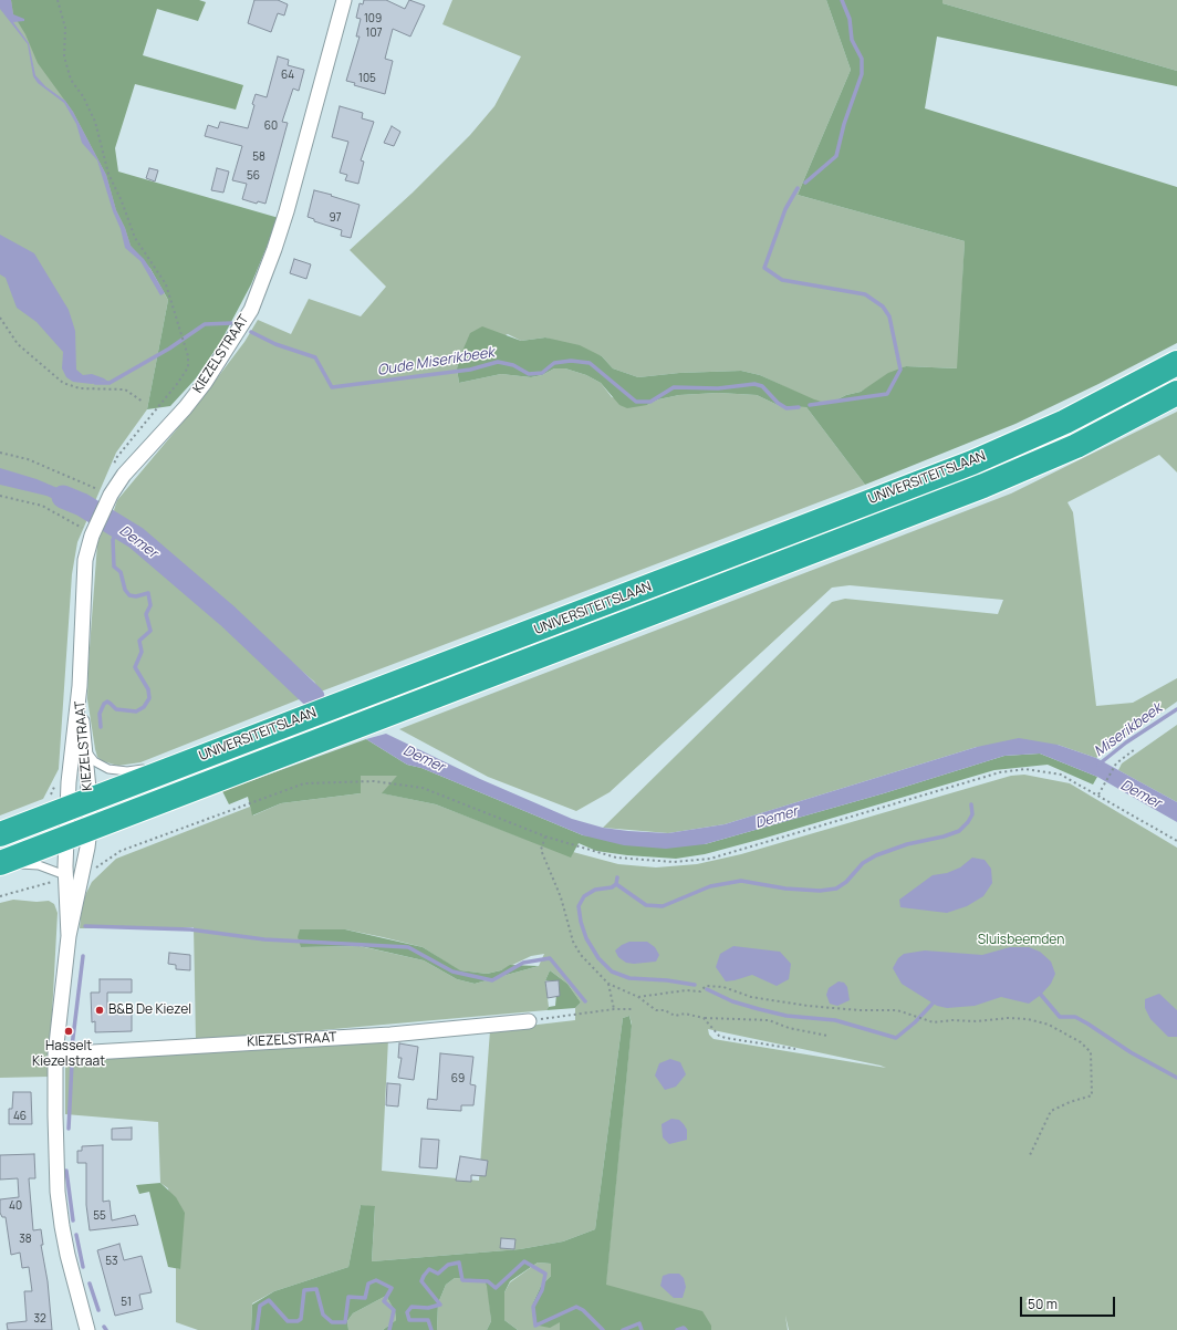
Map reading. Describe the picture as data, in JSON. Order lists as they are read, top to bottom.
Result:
{
  "streets": {
    "highway": ["UNIVERSITEITSLAAN"],
    "street": ["KIEZELSTRAAT"]
  },
  "crossings": [
    ["KIEZELSTRAAT", "UNIVERSITEITSLAAN"]
  ],
  "water": ["Oude Miserikbeek", "Demer", "Miserikbeek"],
  "parks": ["Sluisbeemden"],
  "places": ["B&B De Kiezel", "Hasselt Kiezelstraat"],
  "house_numbers": [
    "109",
    "107",
    "64",
    "105",
    "60",
    "58",
    "56",
    "97",
    "69",
    "46",
    "40",
    "55",
    "38",
    "53",
    "51",
    "32"
  ],
  "scale_bar": "50 m"
}
